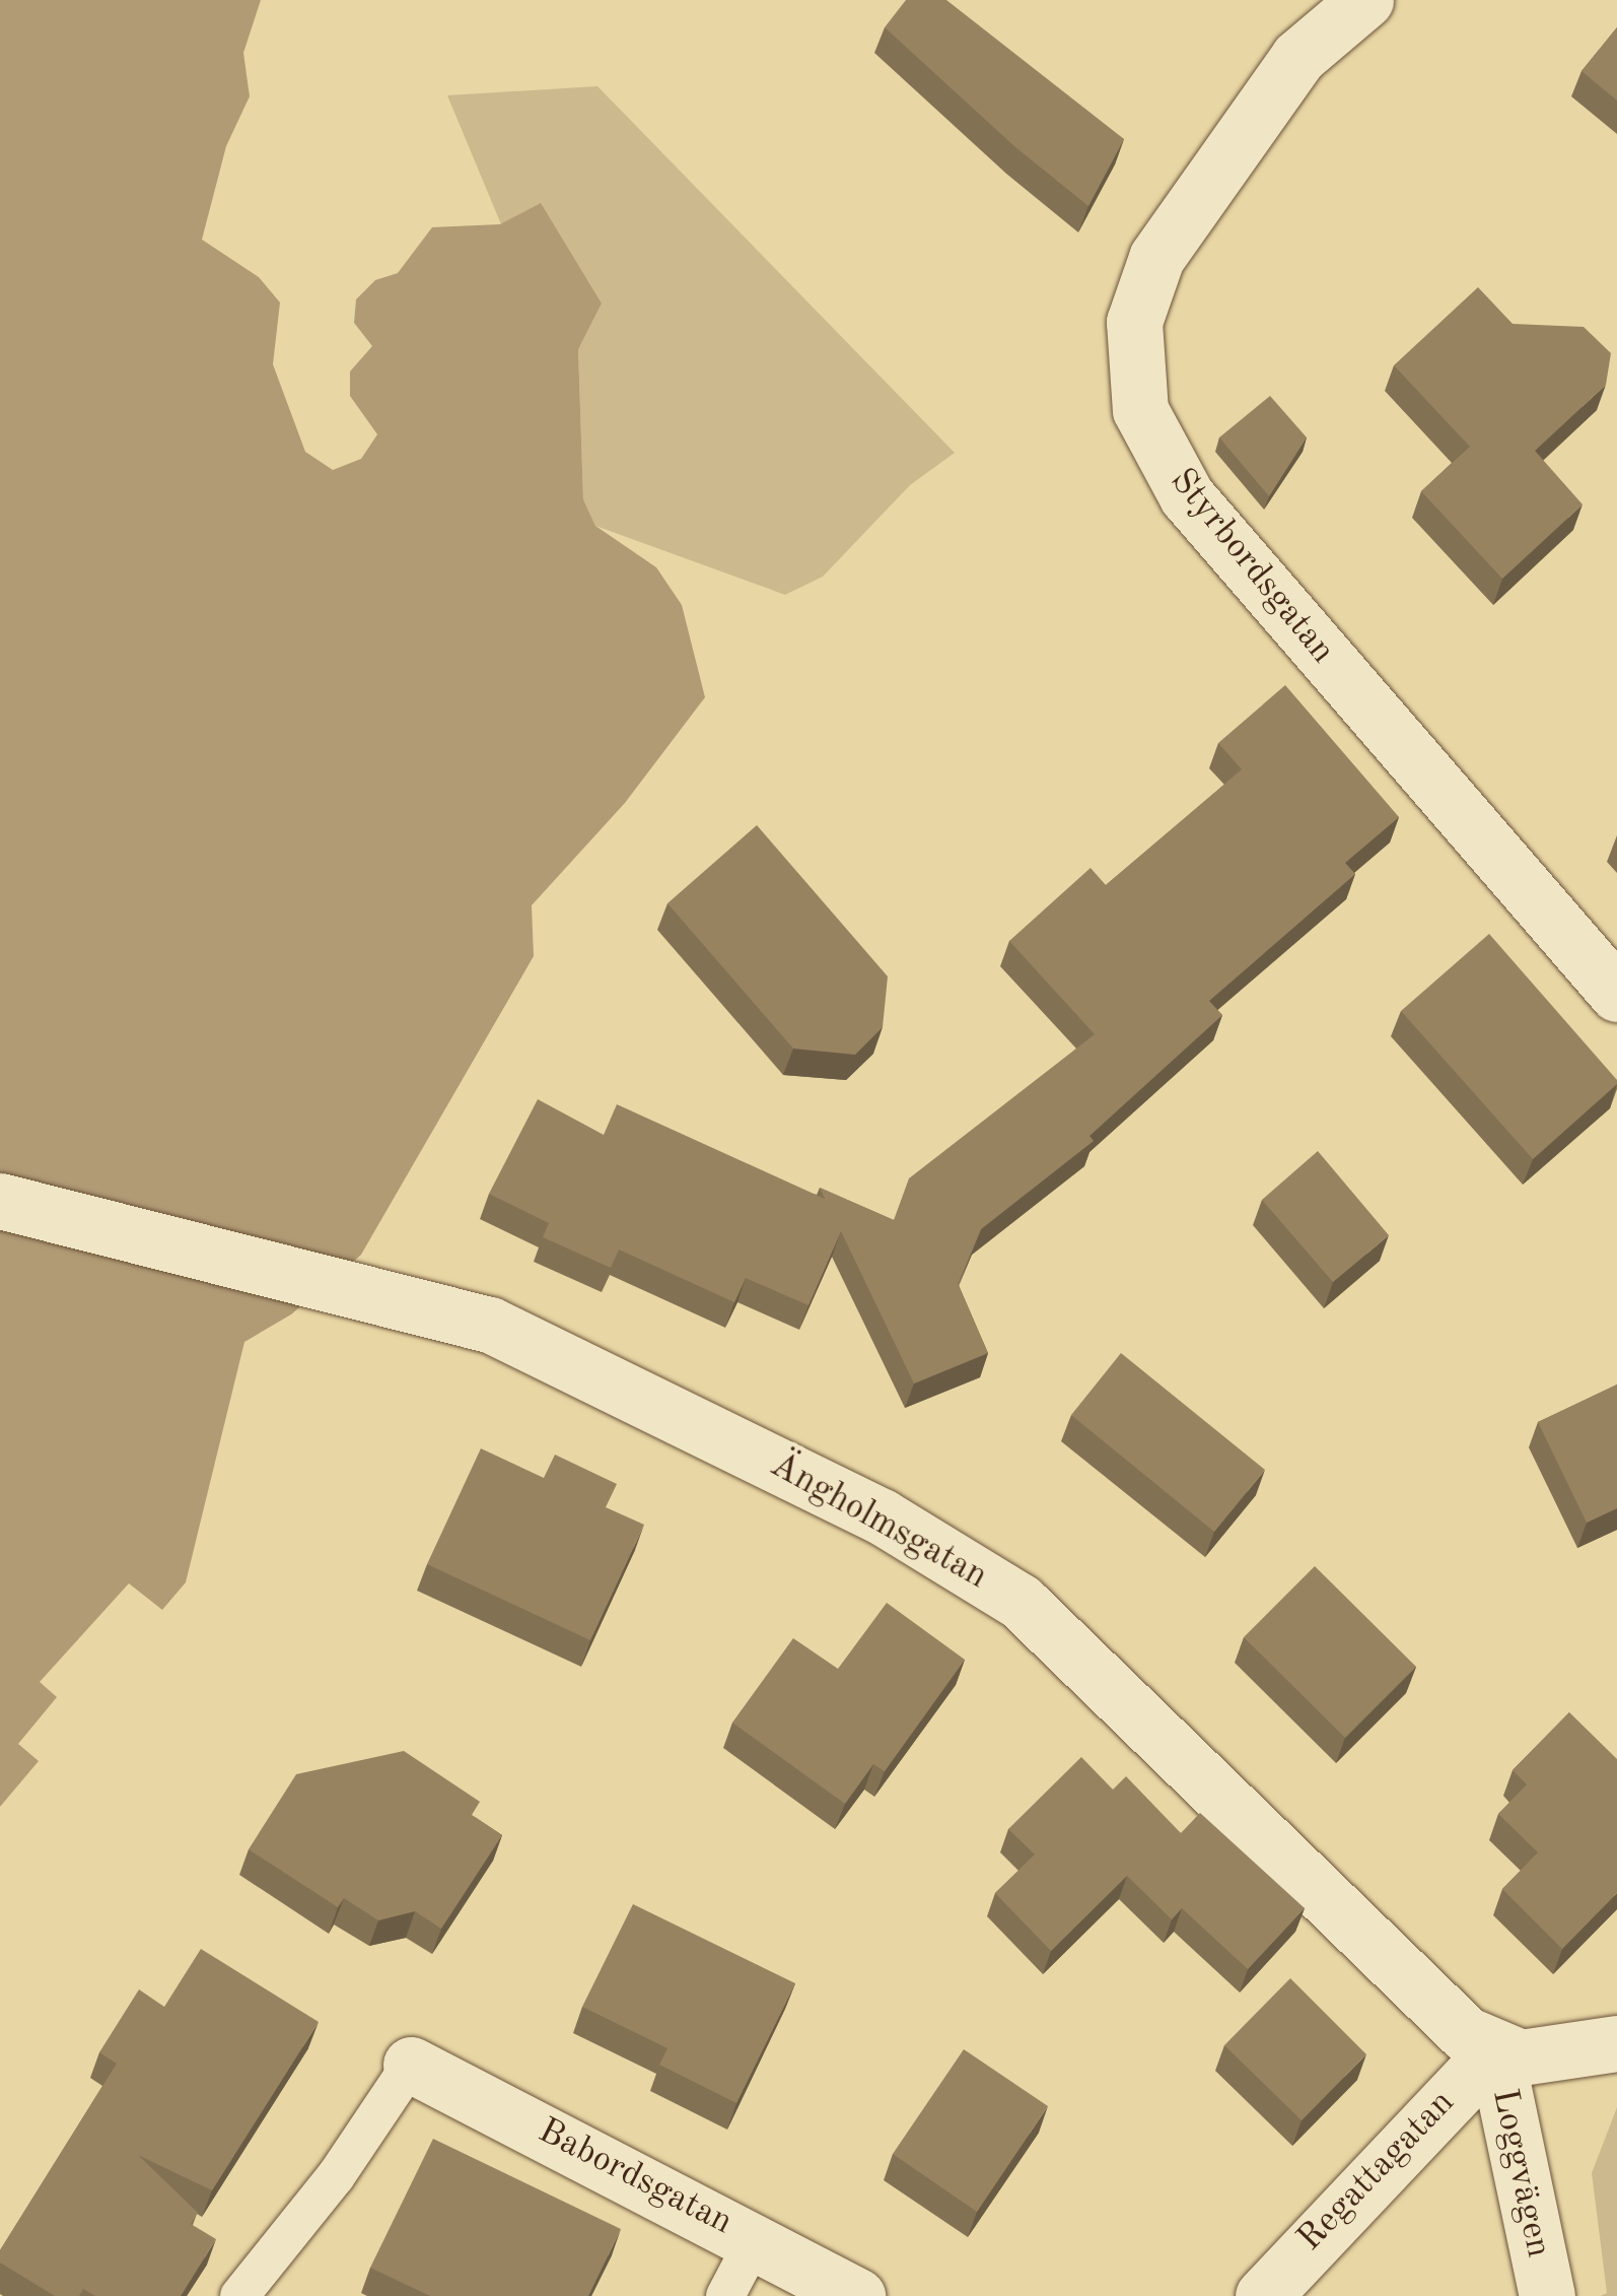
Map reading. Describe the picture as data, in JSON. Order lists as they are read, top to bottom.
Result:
{
  "streets": {
    "street": [
      "Styrbordsgatan",
      "Ängholmsgatan",
      "Regattagatan",
      "Loggvägen",
      "Babordsgatan"
    ]
  },
  "crossings": [
    ["Ängholmsgatan", "Regattagatan"],
    ["Ängholmsgatan", "Loggvägen"],
    ["Regattagatan", "Loggvägen"]
  ]
}
